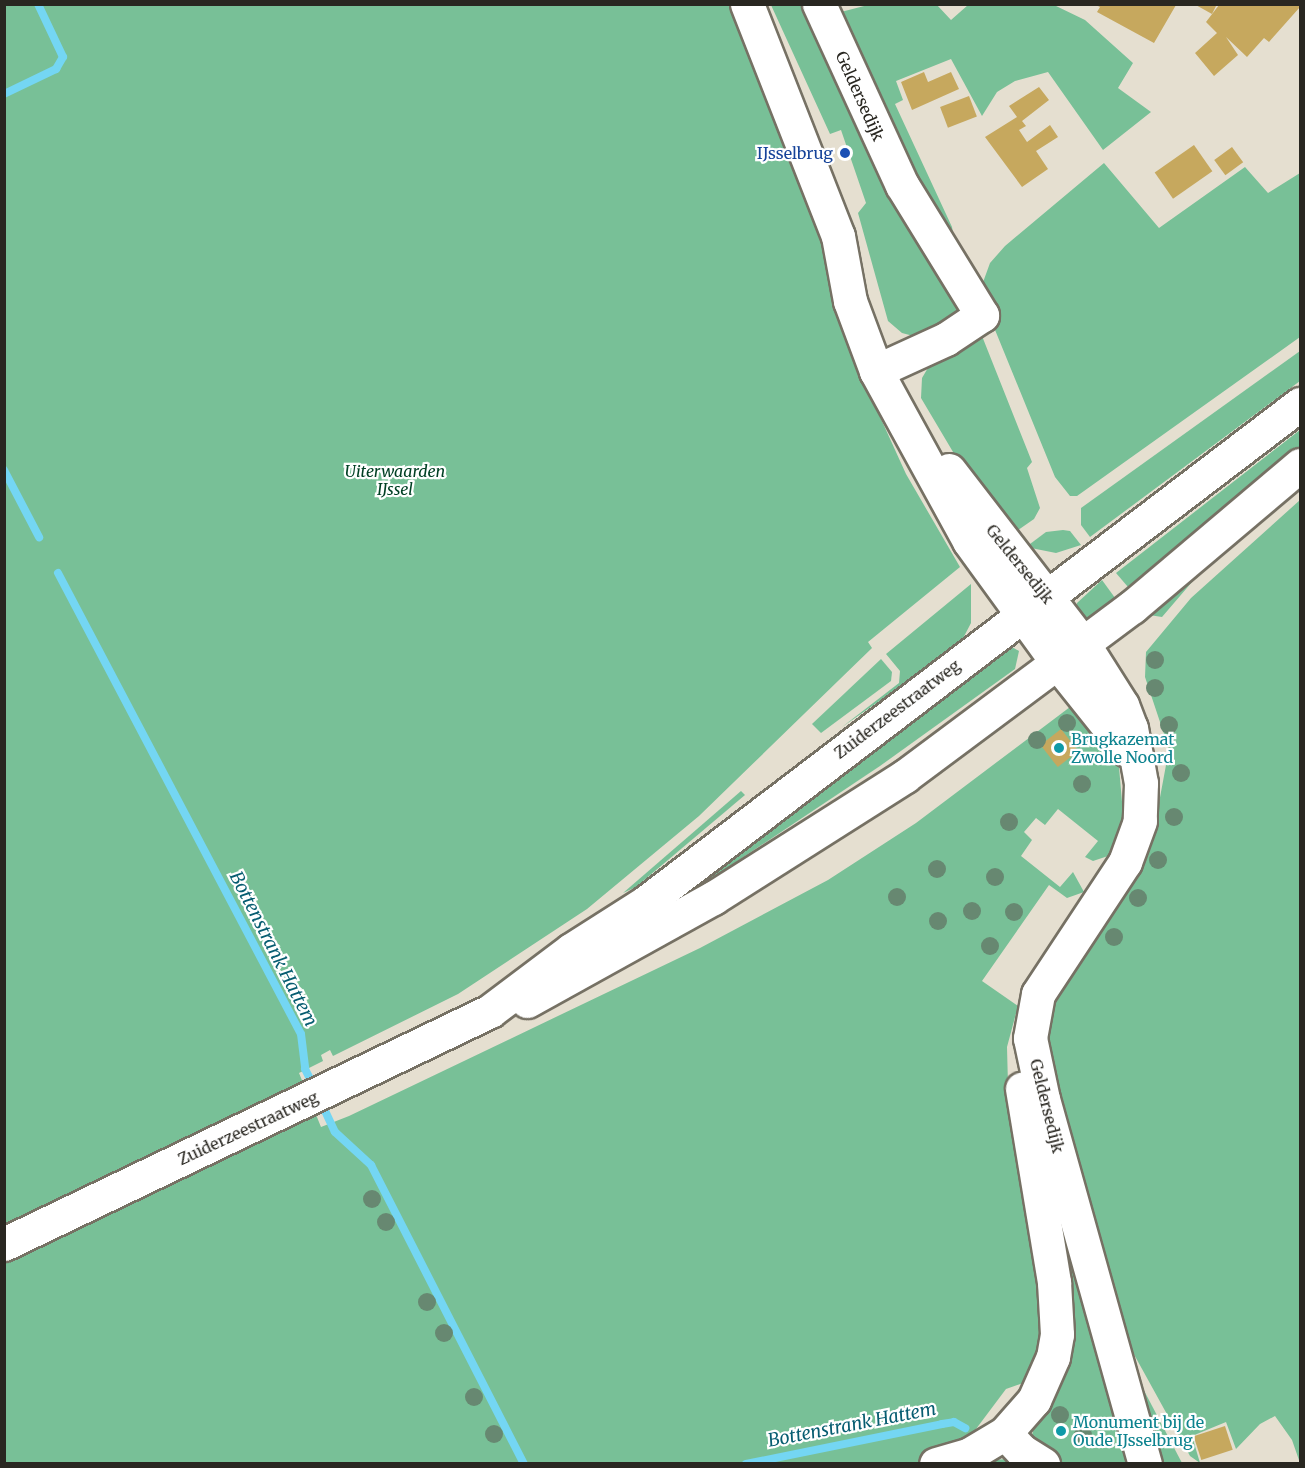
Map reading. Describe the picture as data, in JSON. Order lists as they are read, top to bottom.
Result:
{
  "streets": {
    "main road": ["Geldersedijk", "Zuiderzeestraatweg"]
  },
  "crossings": [
    ["Geldersedijk", "Zuiderzeestraatweg"]
  ],
  "water": ["Bottenstrank Hattem"],
  "parks": ["Uiterwaarden IJssel"],
  "places": ["IJsselbrug", "Brugkazemat Zwolle Noord", "Monument bij de Oude IJsselbrug"]
}
